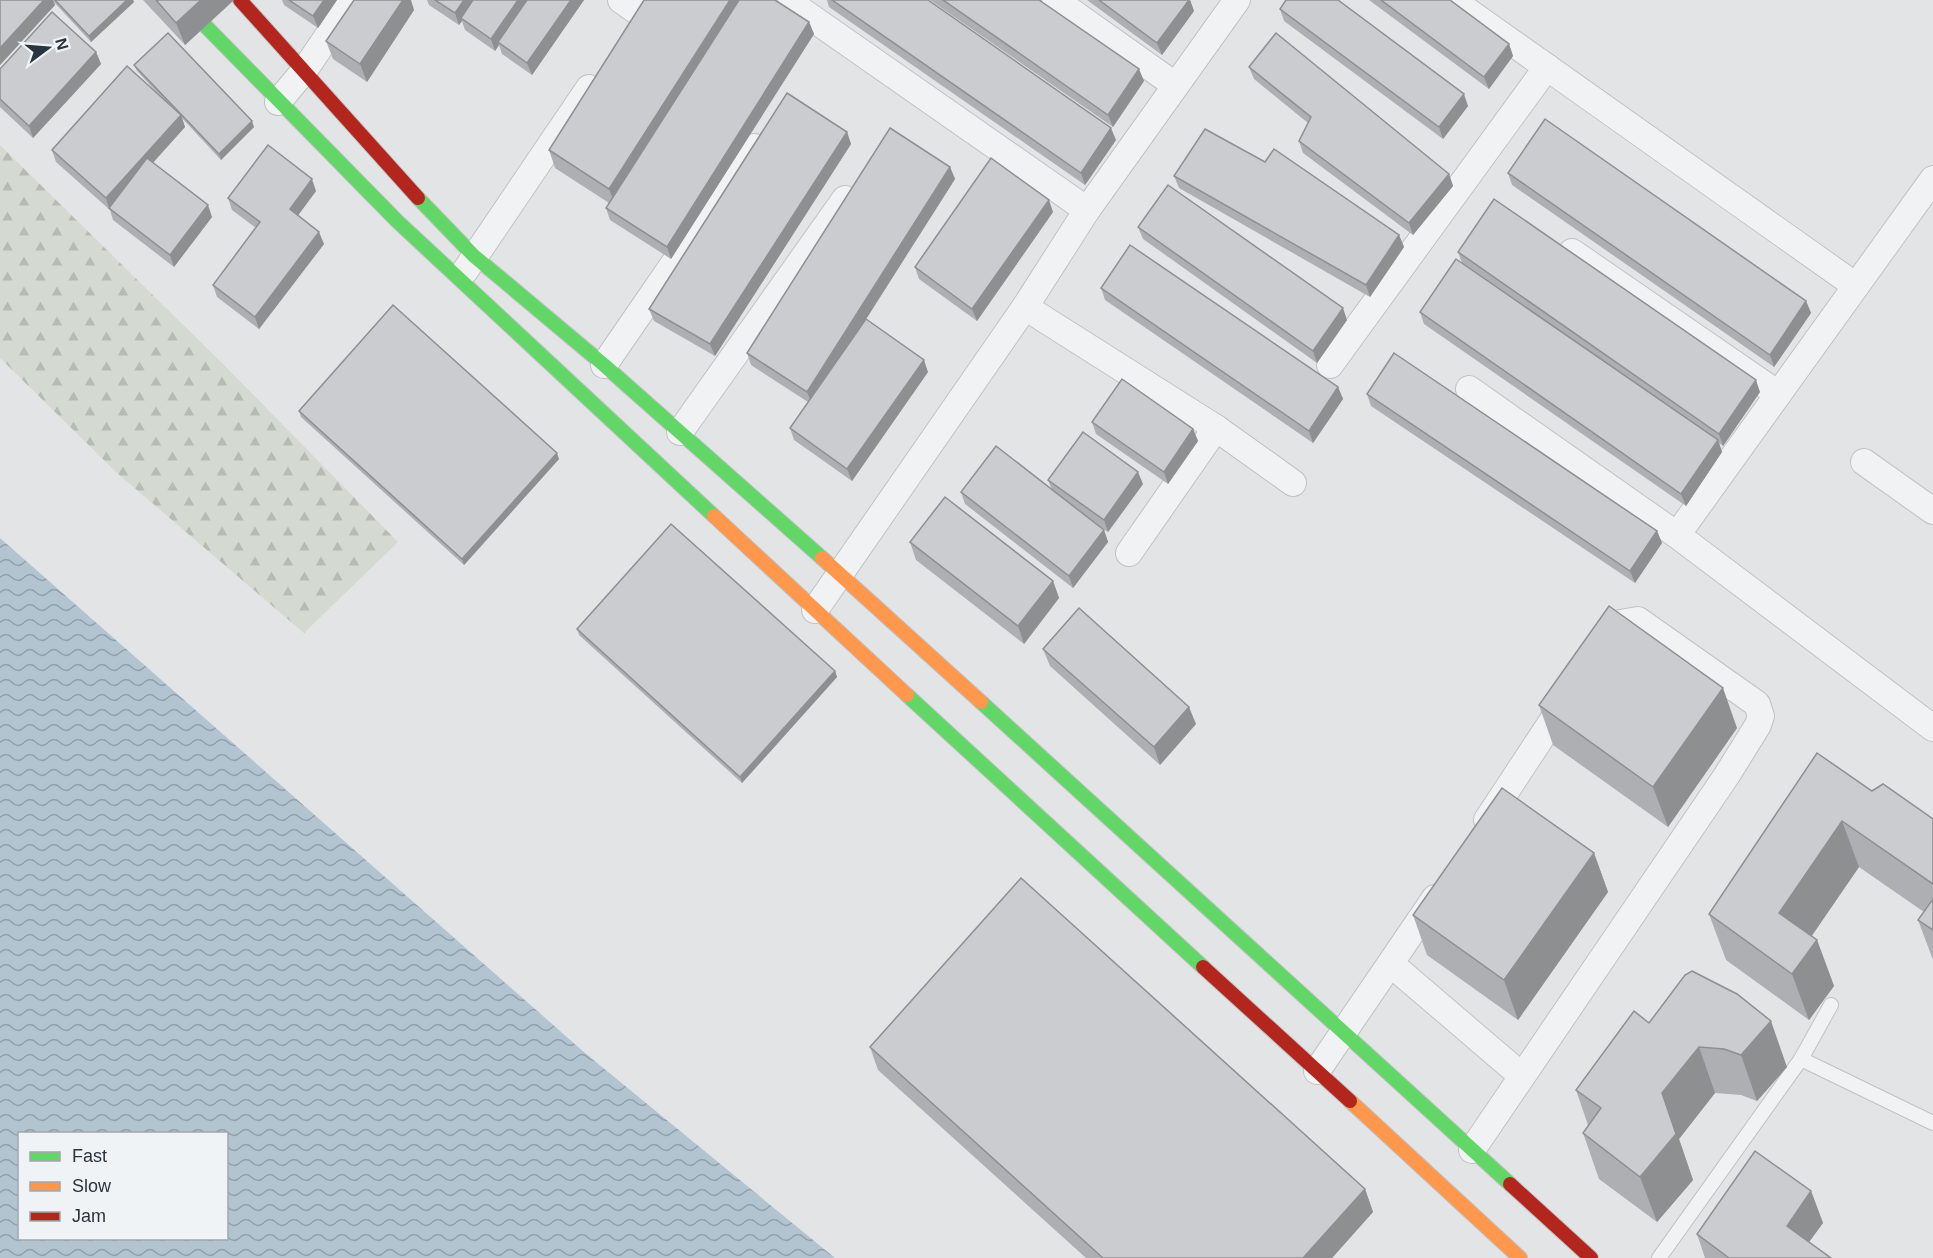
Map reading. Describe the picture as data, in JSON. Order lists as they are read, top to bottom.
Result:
{
  "legend": ["Fast", "Slow", "Jam"],
  "north": "right"
}
